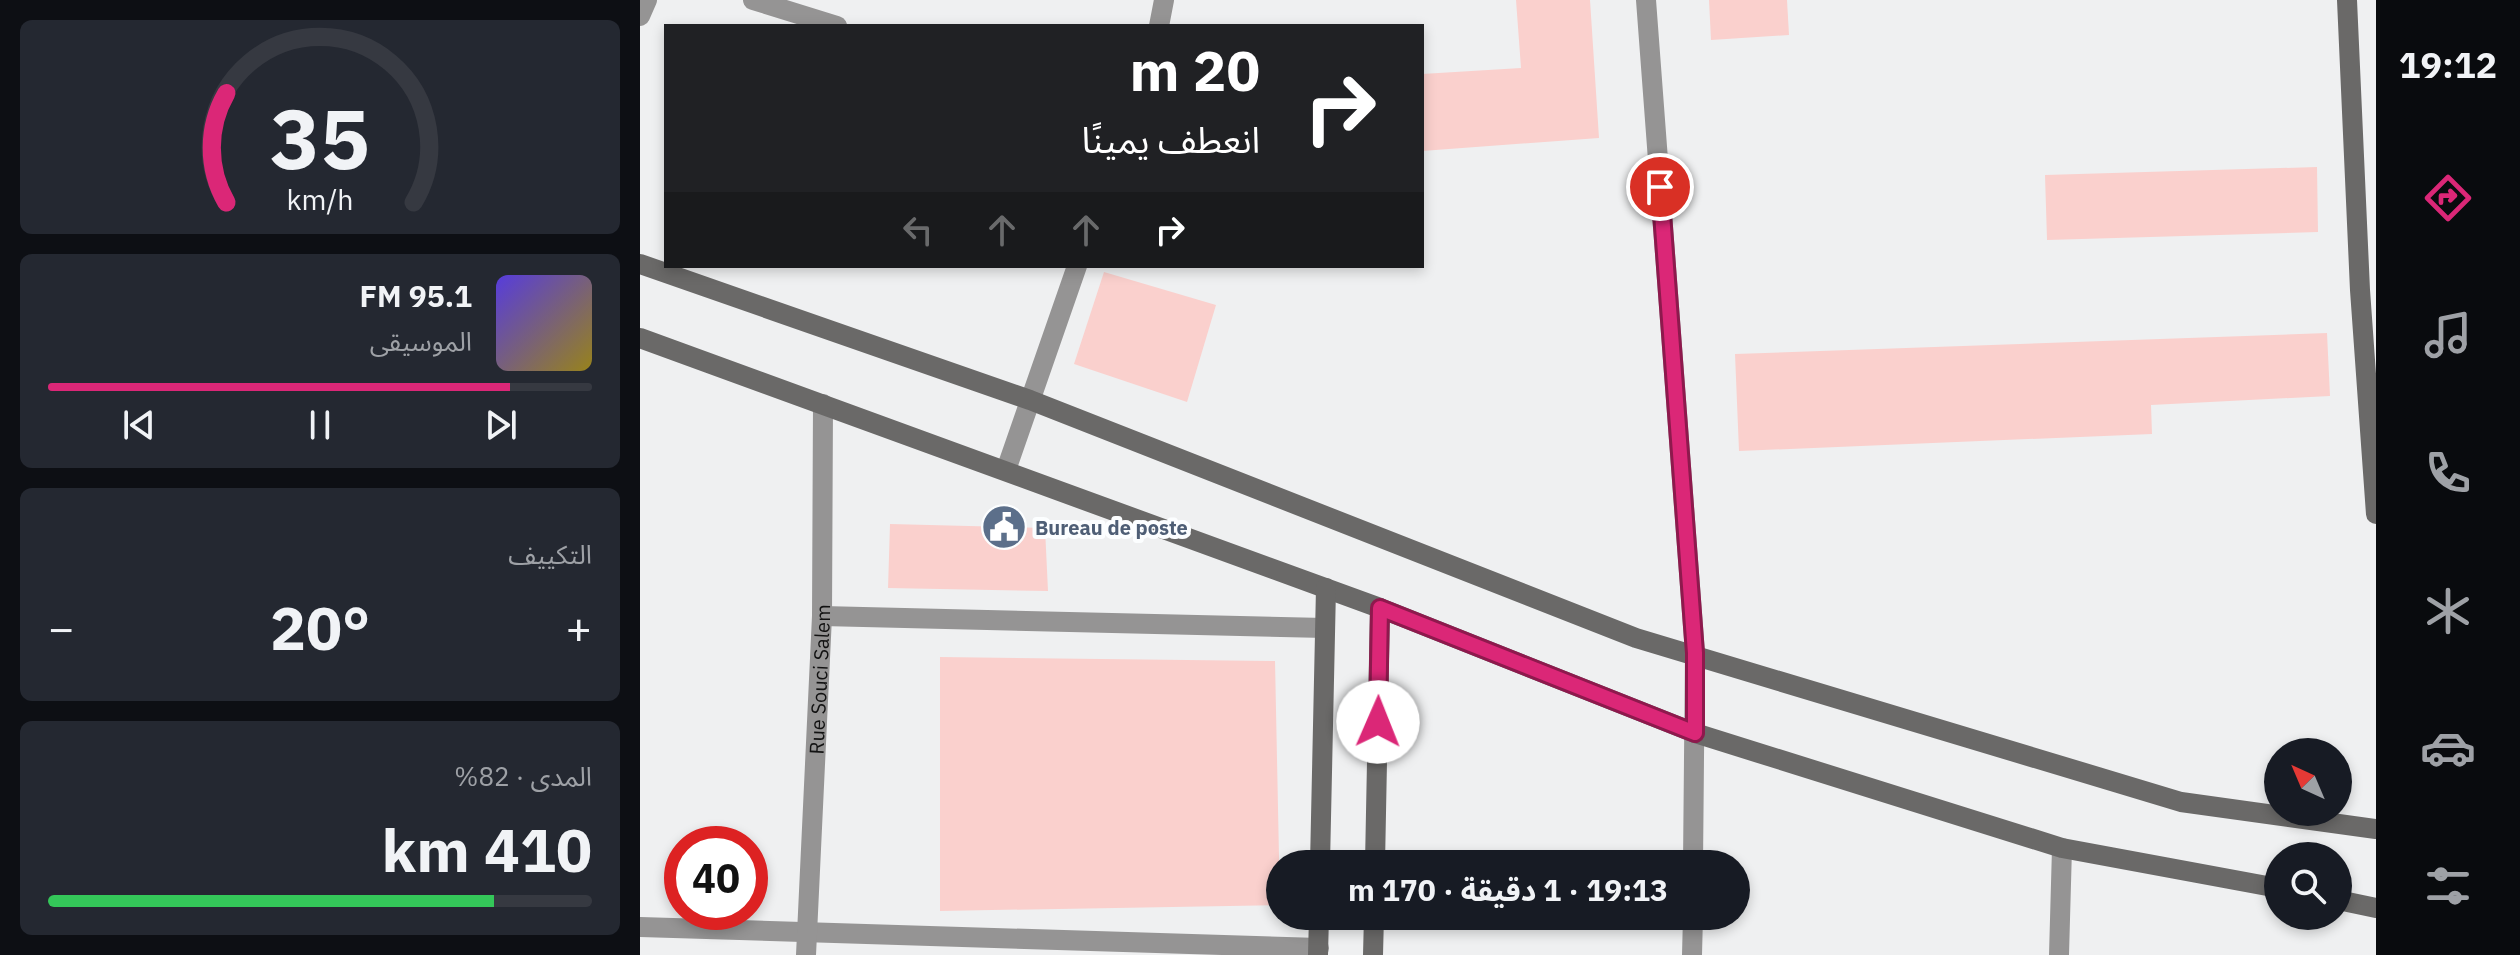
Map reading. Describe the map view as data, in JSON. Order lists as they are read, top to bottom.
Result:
{
  "streets": {
    "street": ["Rue Souci Salem"]
  },
  "places": {
    "public building": ["Bureau de poste"]
  },
  "north": "top left",
  "page": {
    "tabs": "19:12",
    "turn": ["20 m", "انعطف يمينًا"],
    "song": ["95.1 FM", "الموسيقى"],
    "tile": [
      "التكييف",
      ["المدى · 82%", "410 km"]
    ],
    "heat": ["−", "20°", "+"],
    "limit": "40",
    "trip": "19:13 · 1 دقيقة · 170 m",
    "gauge": ["35", "km/h"]
  }
}
